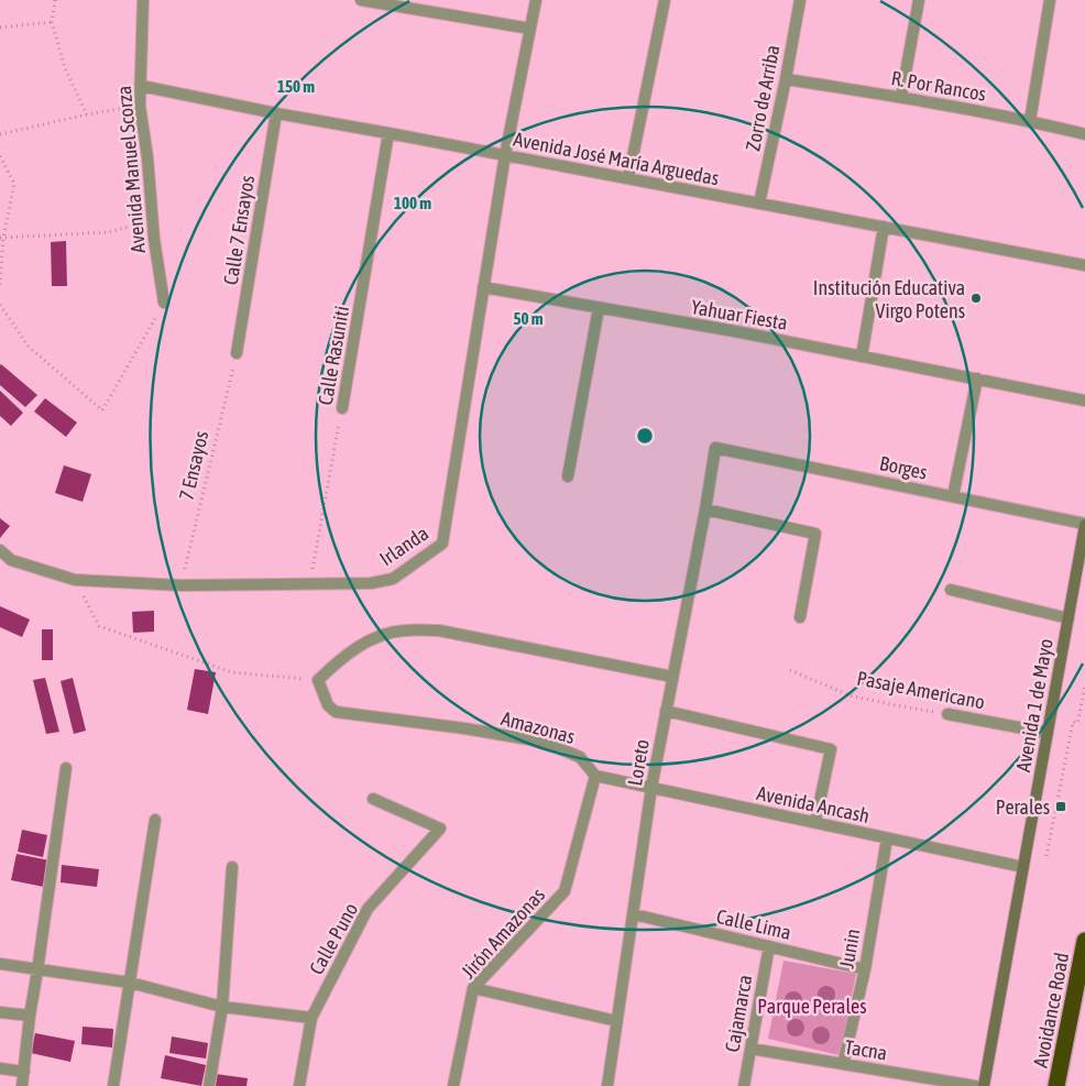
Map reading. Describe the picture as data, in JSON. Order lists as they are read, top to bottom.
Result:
{
  "streets": {
    "highway": ["Avoidance Road"],
    "street": [
      "R. Por Rancos",
      "Zorro de Arriba",
      "Avenida José María Arguedas",
      "Avenida Manuel Scorza",
      "Calle 7 Ensayos",
      "Yahuar Fiesta",
      "Calle Rasuniti",
      "Borges",
      "Irlanda",
      "Pasaje Americano",
      "Avenida 1 de Mayo",
      "Amazonas",
      "Loreto",
      "Avenida Ancash",
      "Calle Lima",
      "Jirón Amazonas",
      "Calle Puno",
      "Junin",
      "Cajamarca",
      "Tacna"
    ],
    "path": ["7 Ensayos"]
  },
  "crossings": [
    ["R. Por Rancos", "Zorro de Arriba"],
    ["Zorro de Arriba", "Avenida José María Arguedas"],
    ["Avenida José María Arguedas", "Avenida Manuel Scorza"],
    ["Avenida José María Arguedas", "Calle 7 Ensayos"],
    ["Avenida José María Arguedas", "Calle Rasuniti"],
    ["Avenida José María Arguedas", "Irlanda"],
    ["Calle 7 Ensayos", "7 Ensayos"],
    ["Yahuar Fiesta", "Irlanda"],
    ["Calle Rasuniti", "Irlanda"],
    ["7 Ensayos", "Irlanda"],
    ["Borges", "Avenida 1 de Mayo"],
    ["Borges", "Loreto"],
    ["Pasaje Americano", "Avenida 1 de Mayo"],
    ["Avenida 1 de Mayo", "Avenida Ancash"],
    ["Amazonas", "Avenida Ancash"],
    ["Amazonas", "Jirón Amazonas"],
    ["Loreto", "Avenida Ancash"],
    ["Loreto", "Calle Lima"],
    ["Avenida Ancash", "Jirón Amazonas"],
    ["Avenida Ancash", "Junin"],
    ["Calle Lima", "Junin"],
    ["Calle Lima", "Cajamarca"],
    ["Junin", "Tacna"],
    ["Cajamarca", "Tacna"]
  ],
  "parks": ["Parque Perales"],
  "places": {
    "other": ["Institución Educativa Virgo Potens"],
    "transit": ["Perales"]
  },
  "rings": ["150 m", "100 m", "50 m"]
}
